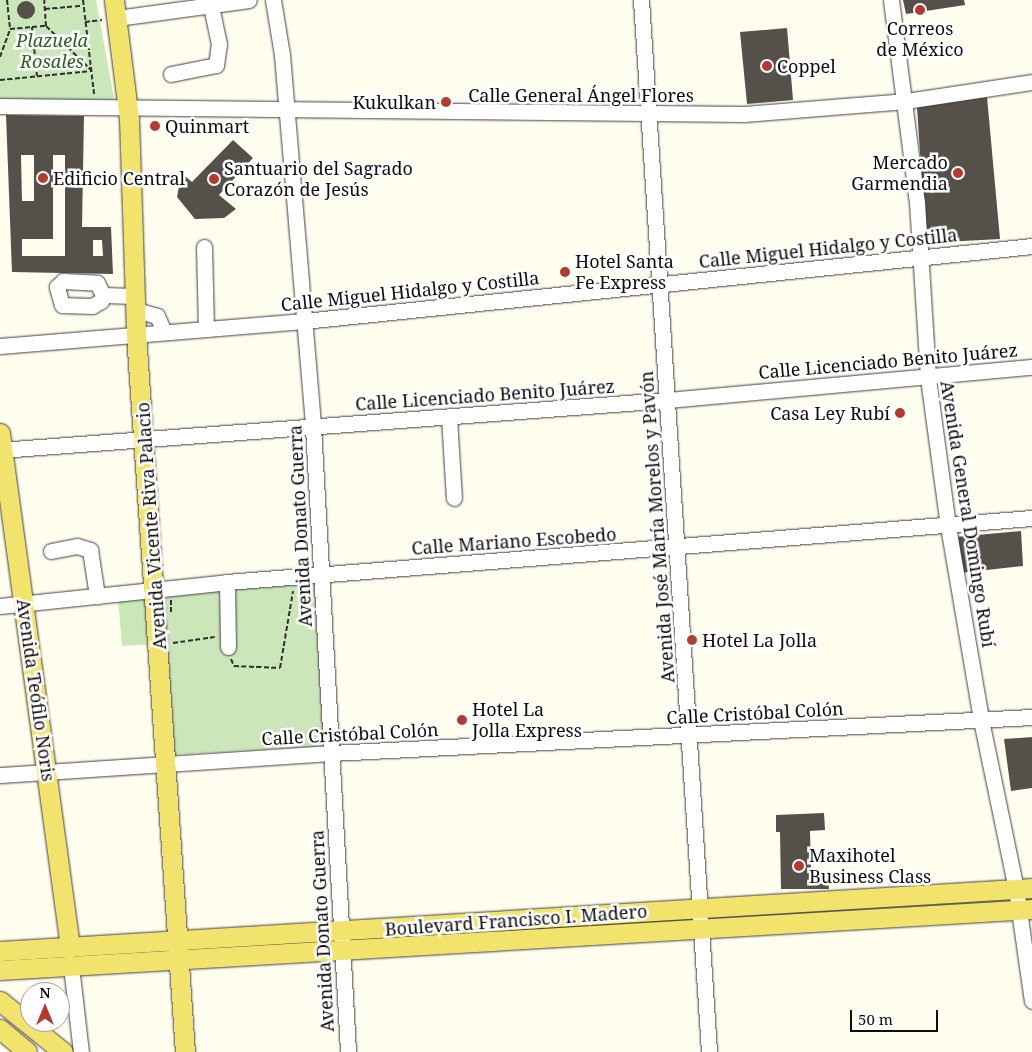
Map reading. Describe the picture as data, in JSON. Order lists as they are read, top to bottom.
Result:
{
  "streets": {
    "main road": ["Avenida Vicente Riva Palacio", "Avenida Teófilo Noris", "Boulevard Francisco I. Madero"],
    "street": [
      "Calle General Ángel Flores",
      "Calle Miguel Hidalgo y Costilla",
      "Calle Licenciado Benito Juárez",
      "Avenida General Domingo Rubí",
      "Avenida Donato Guerra",
      "Avenida José María Morelos y Pavón",
      "Calle Mariano Escobedo",
      "Calle Cristóbal Colón"
    ]
  },
  "crossings": [
    ["Calle General Ángel Flores", "Avenida General Domingo Rubí"],
    ["Calle General Ángel Flores", "Avenida Vicente Riva Palacio"],
    ["Calle General Ángel Flores", "Avenida Donato Guerra"],
    ["Calle General Ángel Flores", "Avenida José María Morelos y Pavón"],
    ["Calle Miguel Hidalgo y Costilla", "Avenida General Domingo Rubí"],
    ["Calle Miguel Hidalgo y Costilla", "Avenida Vicente Riva Palacio"],
    ["Calle Miguel Hidalgo y Costilla", "Avenida Donato Guerra"],
    ["Calle Miguel Hidalgo y Costilla", "Avenida José María Morelos y Pavón"],
    ["Calle Licenciado Benito Juárez", "Avenida General Domingo Rubí"],
    ["Calle Licenciado Benito Juárez", "Avenida Vicente Riva Palacio"],
    ["Calle Licenciado Benito Juárez", "Avenida Donato Guerra"],
    ["Calle Licenciado Benito Juárez", "Avenida José María Morelos y Pavón"],
    ["Calle Licenciado Benito Juárez", "Avenida Teófilo Noris"],
    ["Avenida General Domingo Rubí", "Calle Mariano Escobedo"],
    ["Avenida General Domingo Rubí", "Calle Cristóbal Colón"],
    ["Avenida General Domingo Rubí", "Boulevard Francisco I. Madero"],
    ["Avenida Vicente Riva Palacio", "Calle Mariano Escobedo"],
    ["Avenida Vicente Riva Palacio", "Calle Cristóbal Colón"],
    ["Avenida Vicente Riva Palacio", "Boulevard Francisco I. Madero"],
    ["Avenida Donato Guerra", "Calle Mariano Escobedo"],
    ["Avenida Donato Guerra", "Calle Cristóbal Colón"],
    ["Avenida Donato Guerra", "Boulevard Francisco I. Madero"],
    ["Avenida José María Morelos y Pavón", "Calle Mariano Escobedo"],
    ["Avenida José María Morelos y Pavón", "Calle Cristóbal Colón"],
    ["Avenida José María Morelos y Pavón", "Boulevard Francisco I. Madero"],
    ["Calle Mariano Escobedo", "Avenida Teófilo Noris"],
    ["Avenida Teófilo Noris", "Calle Cristóbal Colón"],
    ["Avenida Teófilo Noris", "Boulevard Francisco I. Madero"]
  ],
  "parks": ["Plazuela Rosales"],
  "places": [
    "Correos de México",
    "Coppel",
    "Kukulkan",
    "Quinmart",
    "Mercado Garmendia",
    "Edificio Central",
    "Santuario del Sagrado Corazón de Jesús",
    "Hotel Santa Fe Express",
    "Casa Ley Rubí",
    "Hotel La Jolla",
    "Hotel La Jolla Express",
    "Maxihotel Business Class"
  ],
  "scale_bar": "50 m",
  "north": "top"
}
